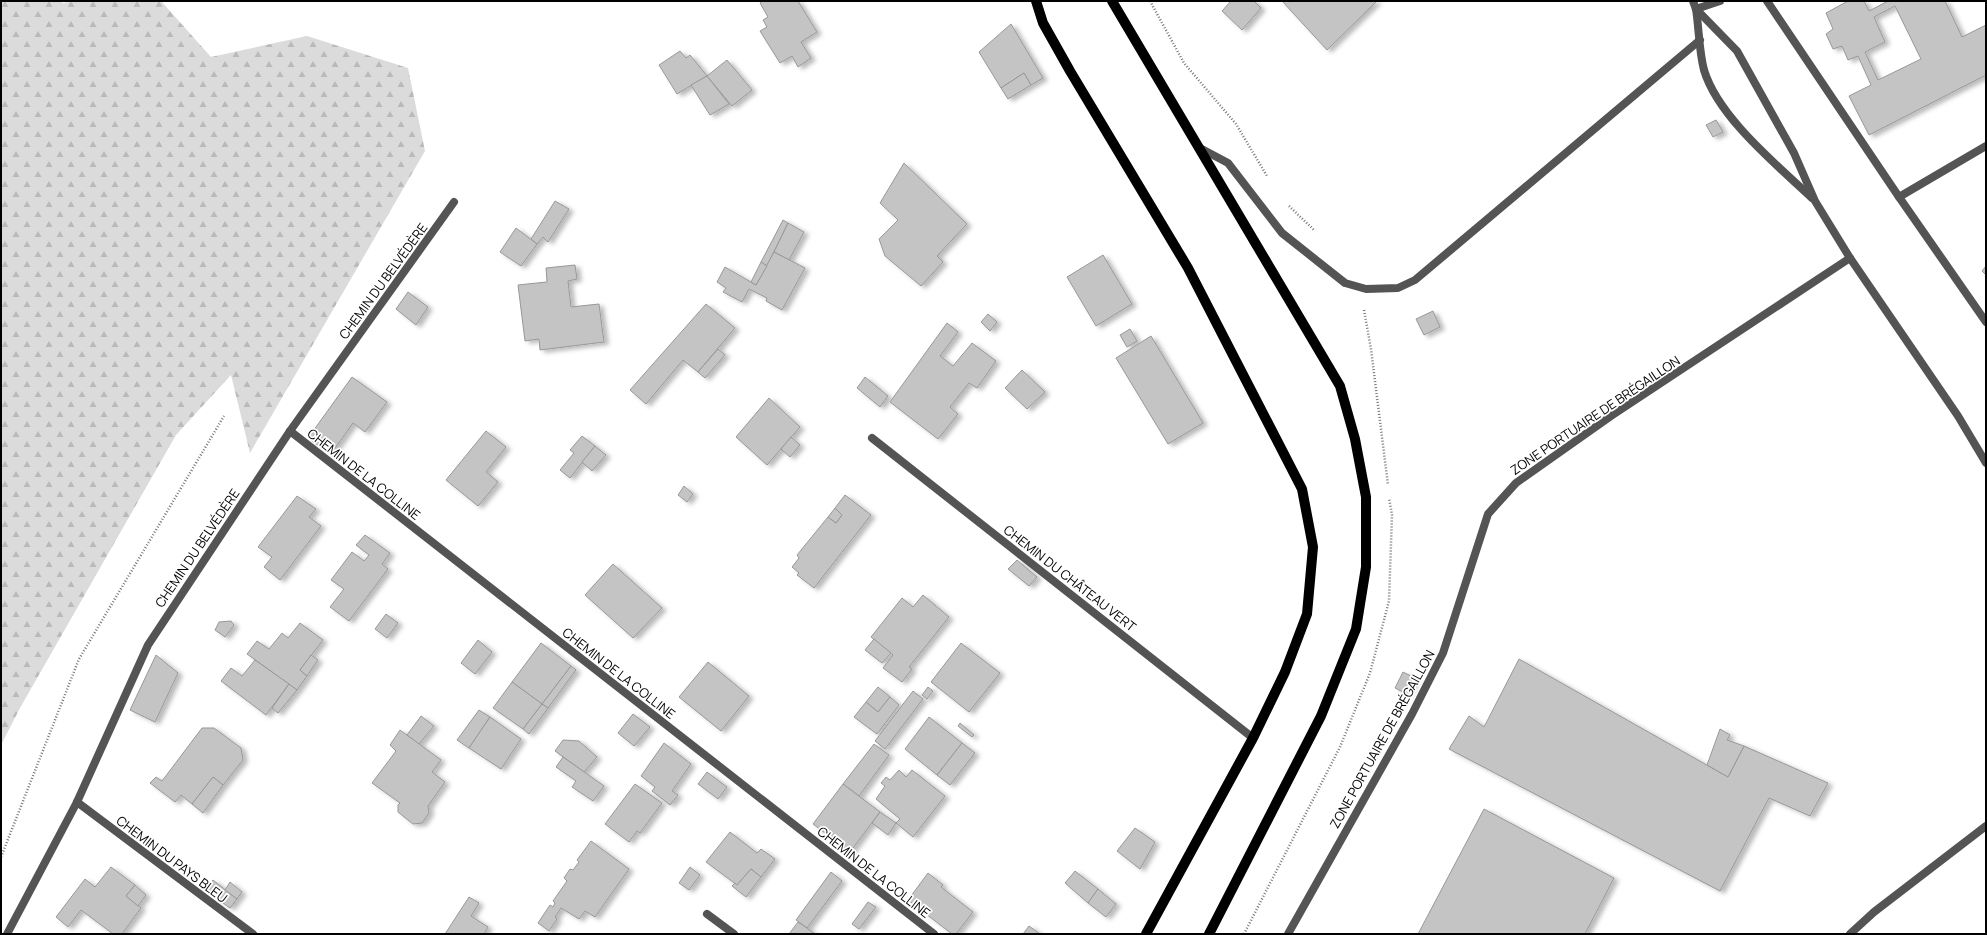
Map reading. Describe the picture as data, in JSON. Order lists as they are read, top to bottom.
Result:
{
  "streets": {
    "street": [
      "CHEMIN DU BELVÉDÈRE",
      "ZONE PORTUAIRE DE BRÉGAILLON",
      "CHEMIN DE LA COLLINE",
      "CHEMIN DU CHÂTEAU VERT",
      "CHEMIN DU PAYS BLEU"
    ]
  },
  "crossings": [
    ["CHEMIN DU BELVÉDÈRE", "CHEMIN DE LA COLLINE"],
    ["CHEMIN DU BELVÉDÈRE", "CHEMIN DU PAYS BLEU"]
  ]
}
